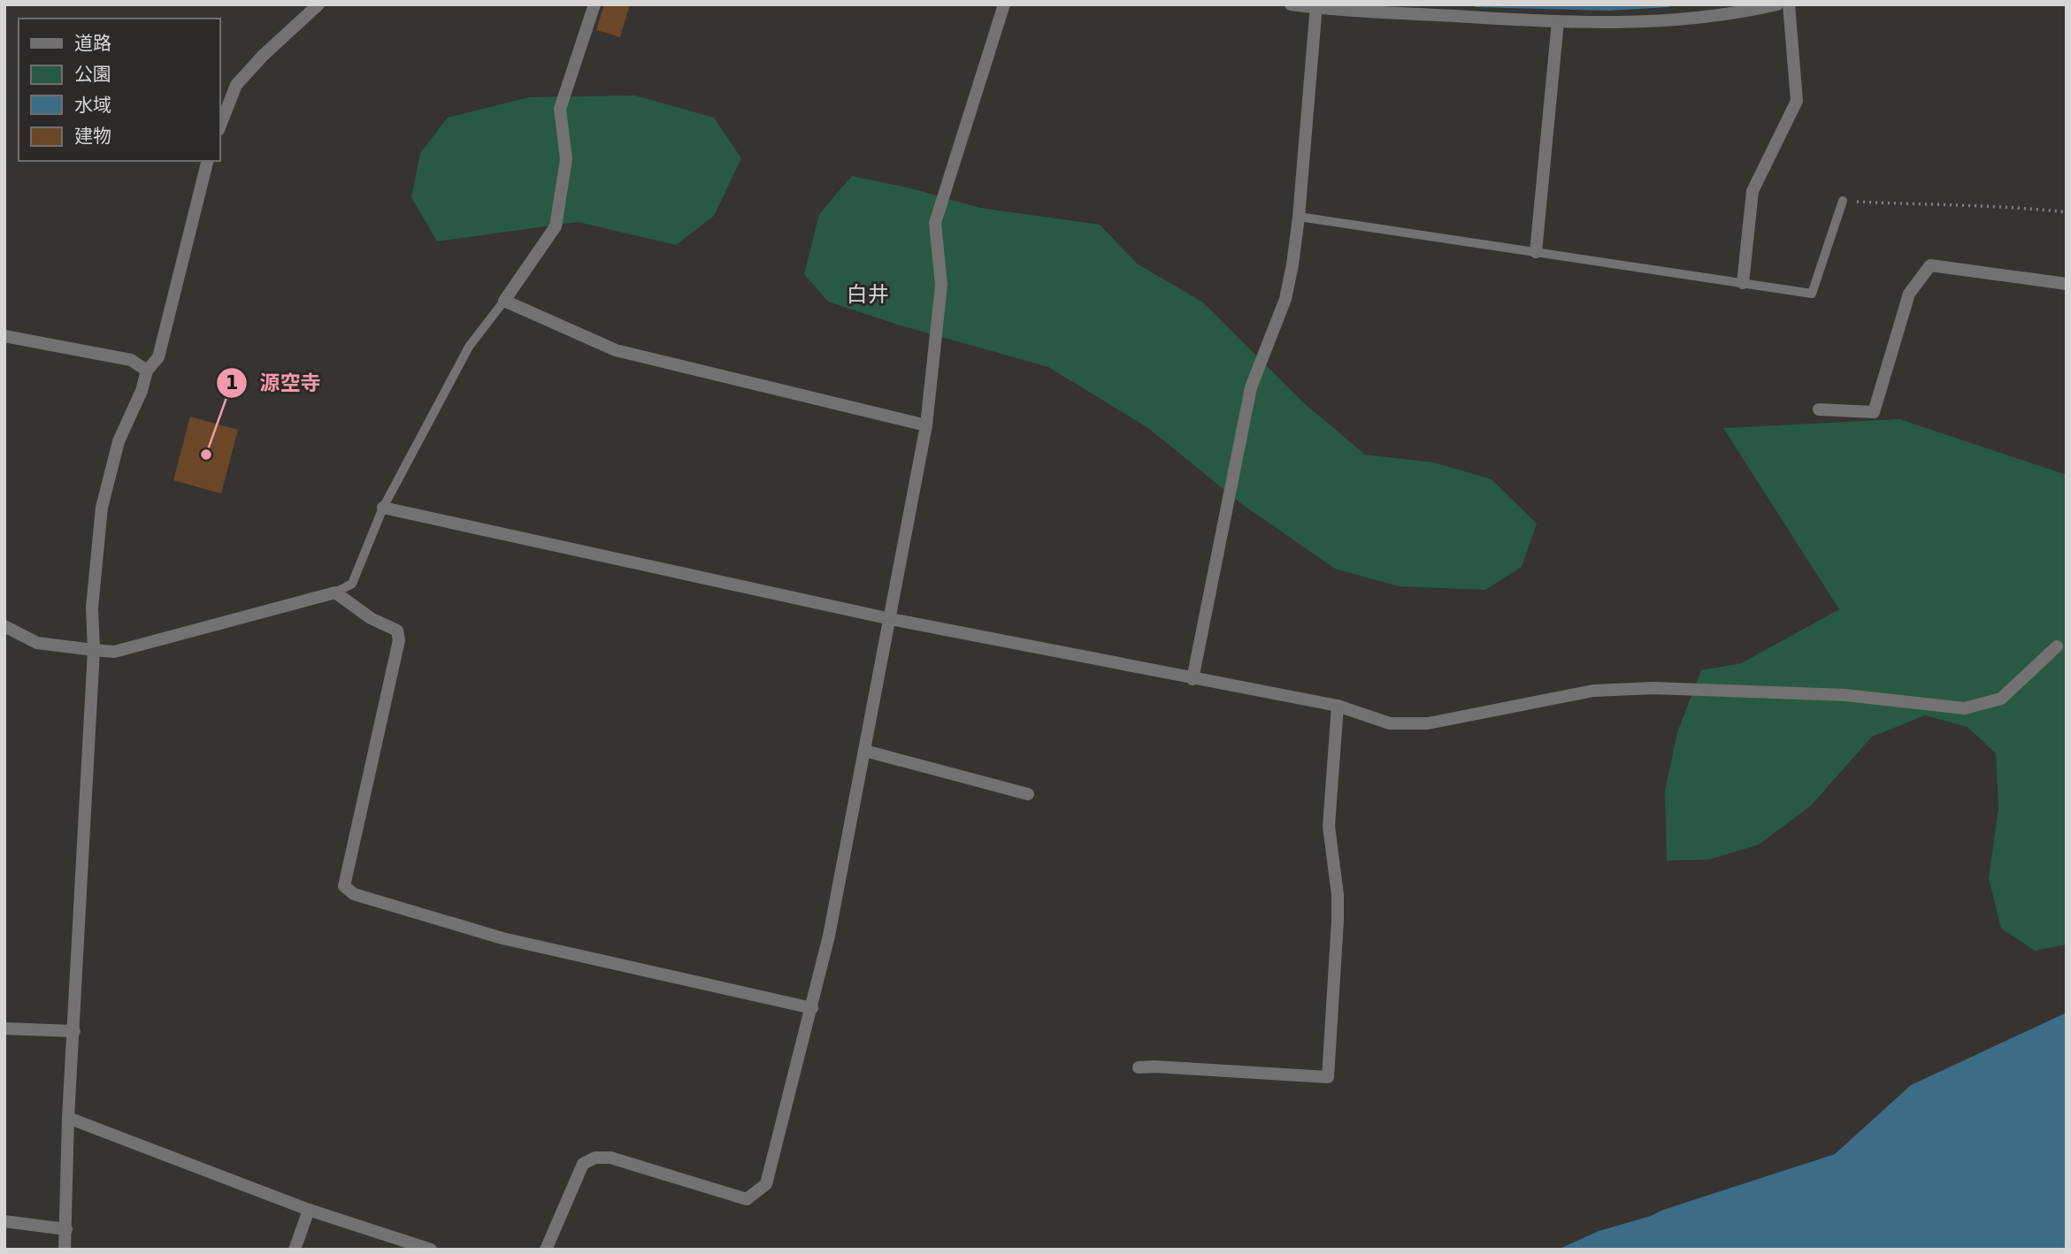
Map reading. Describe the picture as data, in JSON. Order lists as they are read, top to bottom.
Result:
{
  "districts": ["白井"],
  "places": ["源空寺"],
  "legend": [
    "道路",
    "公園",
    "水域",
    "建物"
  ]
}
